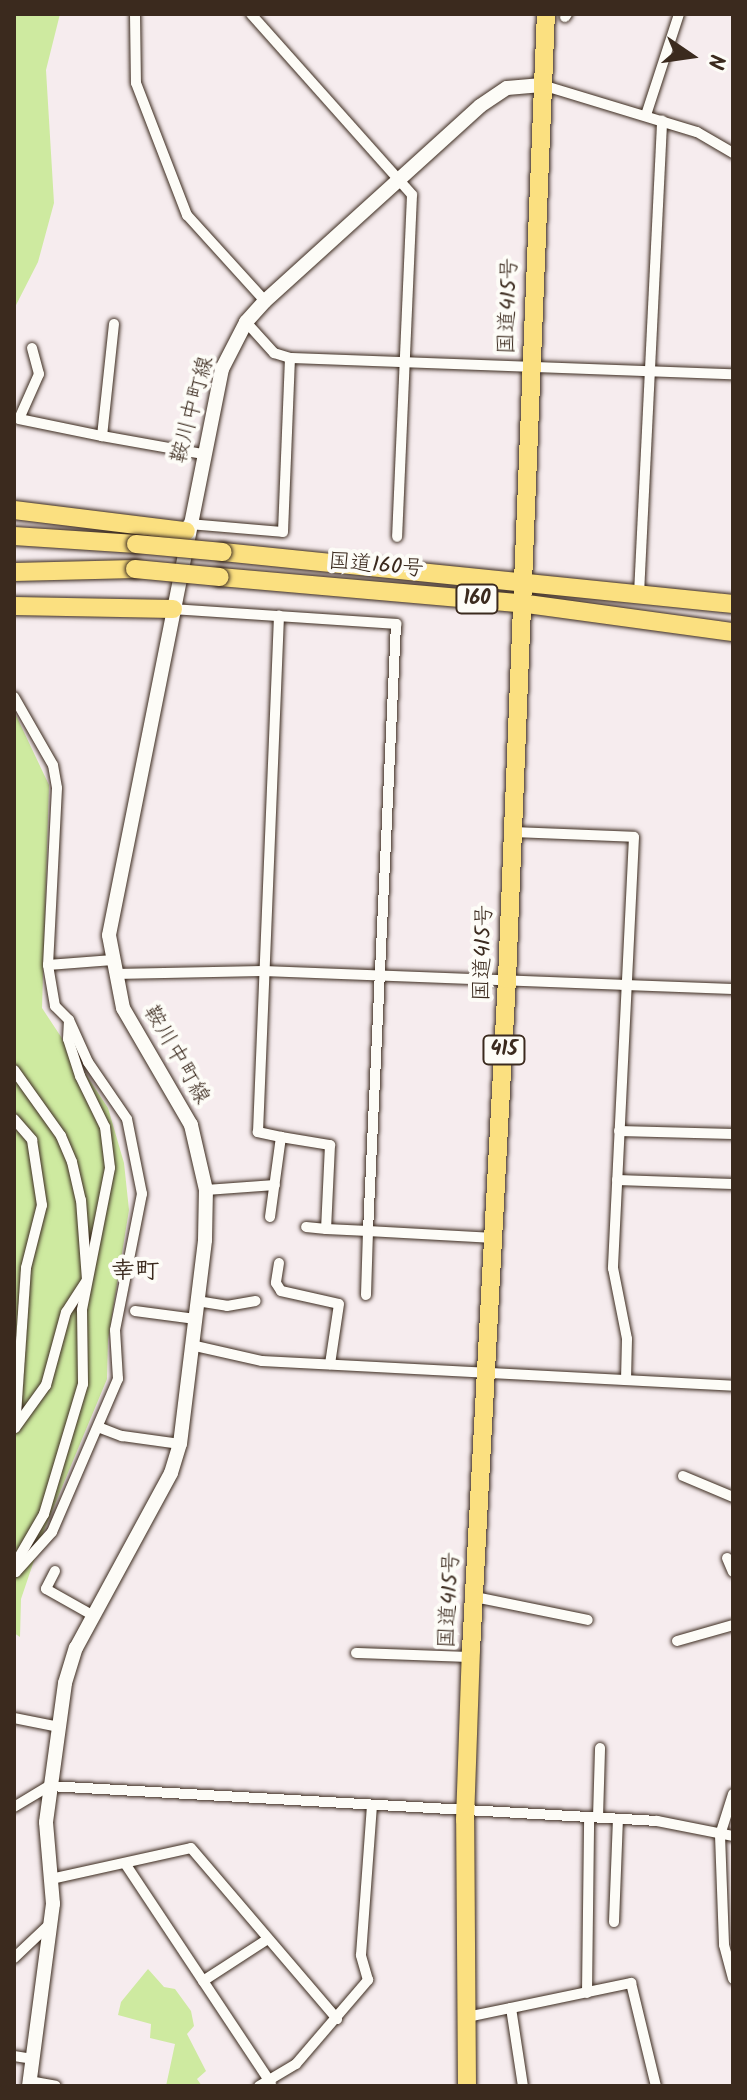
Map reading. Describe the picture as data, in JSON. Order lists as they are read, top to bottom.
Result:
{
  "streets": {
    "highway": [
      "国道415号",
      "国道160号",
      "160",
      "415"
    ],
    "main road": ["鞍川中町線"]
  },
  "crossings": [
    ["国道415号", "鞍川中町線"],
    ["国道415号", "国道160号"]
  ],
  "districts": ["幸町"],
  "north": "right"
}
